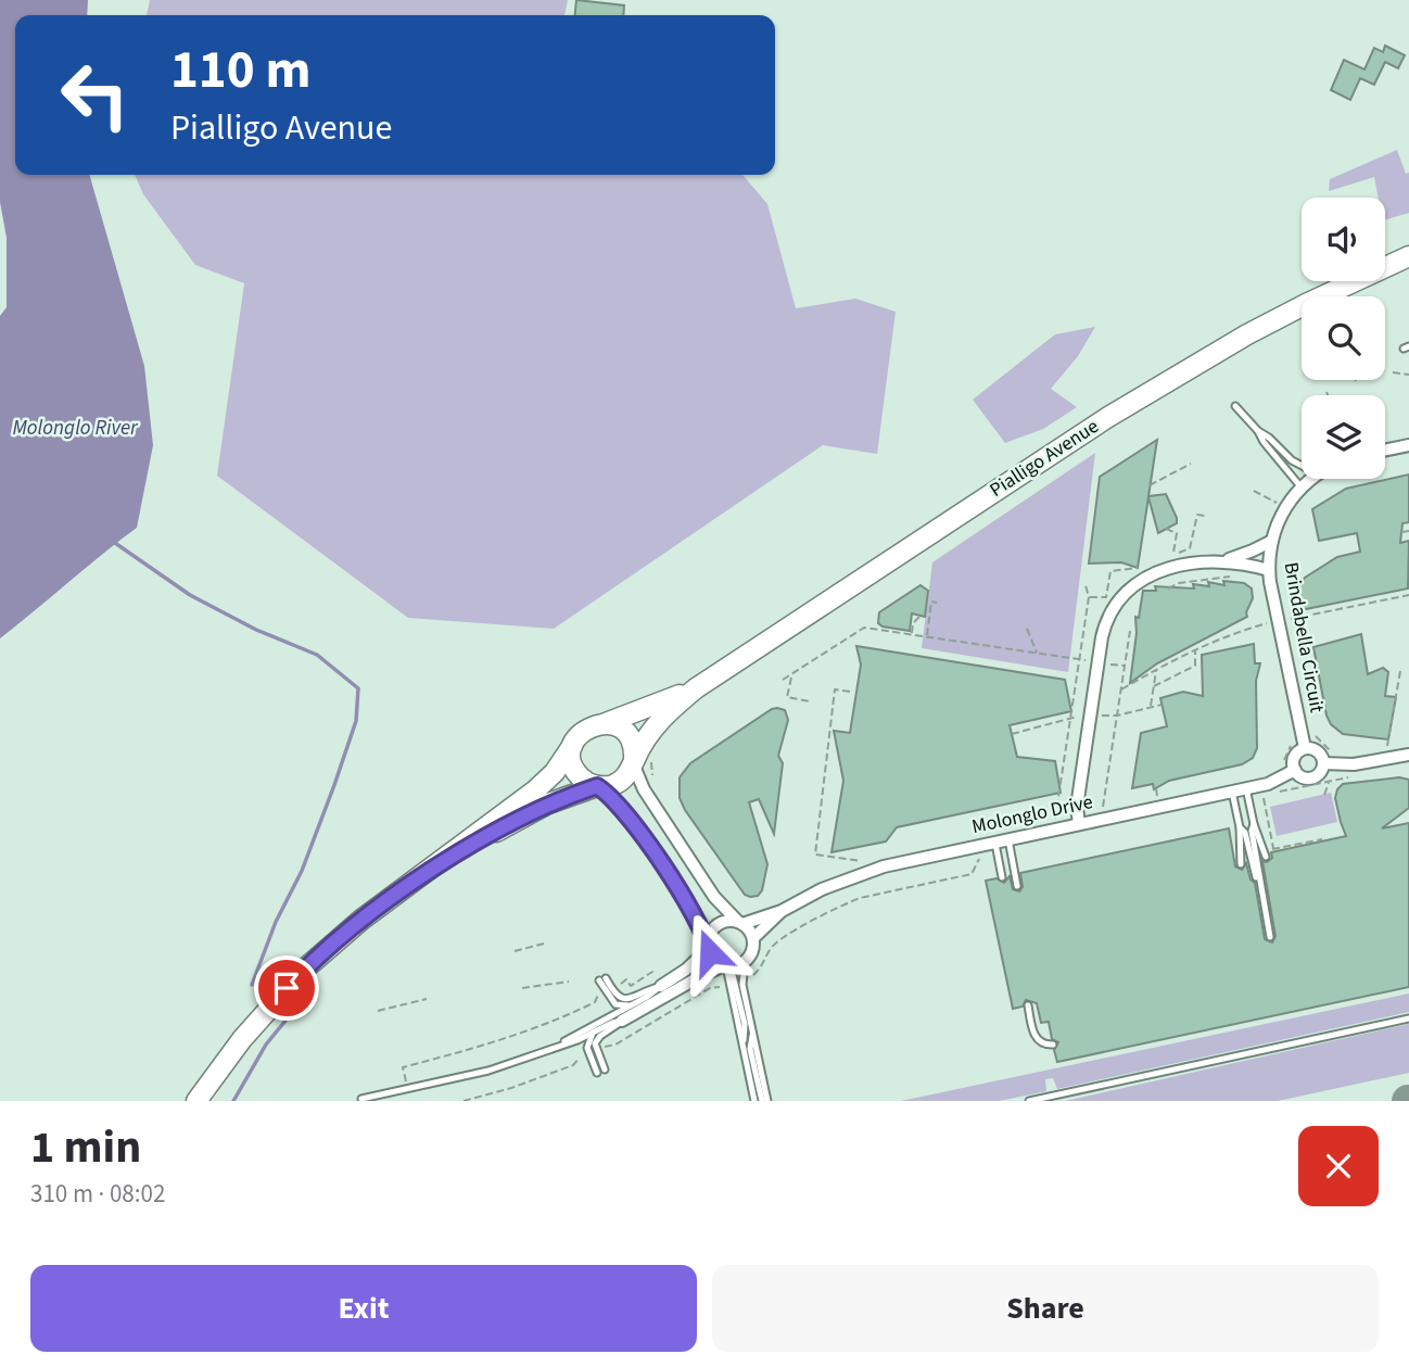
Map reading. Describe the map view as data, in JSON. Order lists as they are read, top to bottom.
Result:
{
  "streets": {
    "main road": ["Pialligo Avenue"],
    "street": ["Brindabella Circuit", "Molonglo Drive"]
  },
  "crossings": [
    ["Brindabella Circuit", "Molonglo Drive"]
  ],
  "water": ["Molonglo River"],
  "page": {
    "turn": ["110 m", "Pialligo Avenue"],
    "heading": ["1 min", "310 m · 08:02"],
    "buttons": ["Exit", "Share"]
  }
}
